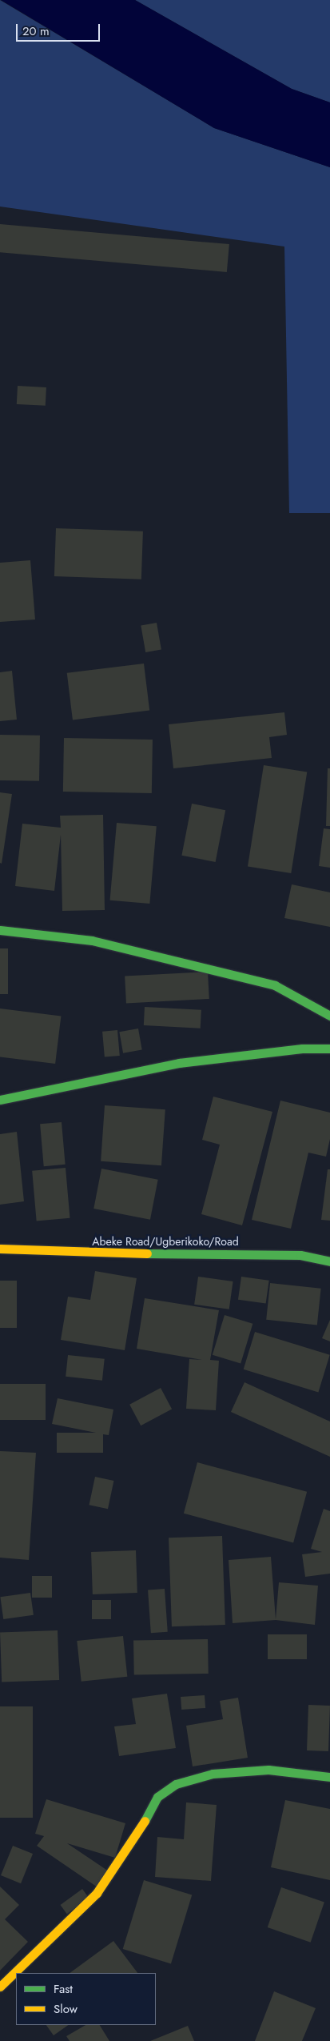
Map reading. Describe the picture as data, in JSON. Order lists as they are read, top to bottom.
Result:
{
  "streets": {
    "street": ["Abeke Road/Ugberikoko/Road"]
  },
  "legend": ["Fast", "Slow"],
  "scale_bar": "20 m"
}
